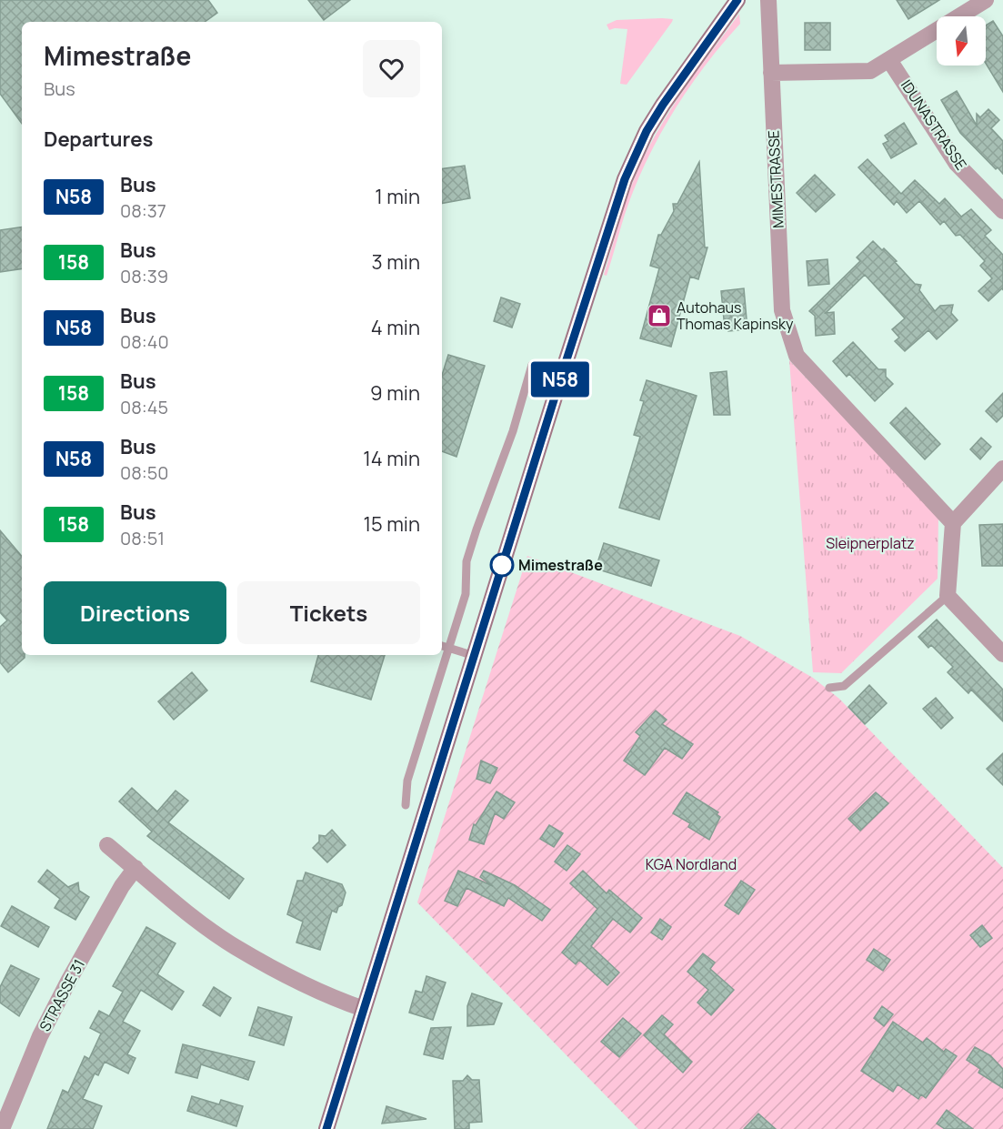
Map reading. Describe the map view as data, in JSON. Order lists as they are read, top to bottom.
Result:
{
  "streets": {
    "street": ["IDUNASTRASSE", "MIMESTRASSE", "STRASSE 31"]
  },
  "parks": ["Sleipnerplatz", "KGA Nordland"],
  "places": {
    "shop": ["Autohaus Thomas Kapinsky"],
    "other": ["Mimestraße"]
  },
  "lines": ["bus line N58"],
  "north": "bottom",
  "page": {
    "on_map": "N58",
    "heading": [
      ["Mimestraße", "Bus"],
      "Departures"
    ],
    "list": [
      {
        "mark": "N58",
        "name": "Bus",
        "note": "08:37",
        "value": "1 min"
      },
      {
        "mark": "158",
        "name": "Bus",
        "note": "08:39",
        "value": "3 min"
      },
      {
        "mark": "N58",
        "name": "Bus",
        "note": "08:40",
        "value": "4 min"
      },
      {
        "mark": "158",
        "name": "Bus",
        "note": "08:45",
        "value": "9 min"
      },
      {
        "mark": "N58",
        "name": "Bus",
        "note": "08:50",
        "value": "14 min"
      },
      {
        "mark": "158",
        "name": "Bus",
        "note": "08:51",
        "value": "15 min"
      }
    ],
    "buttons": ["Directions", "Tickets"]
  }
}
